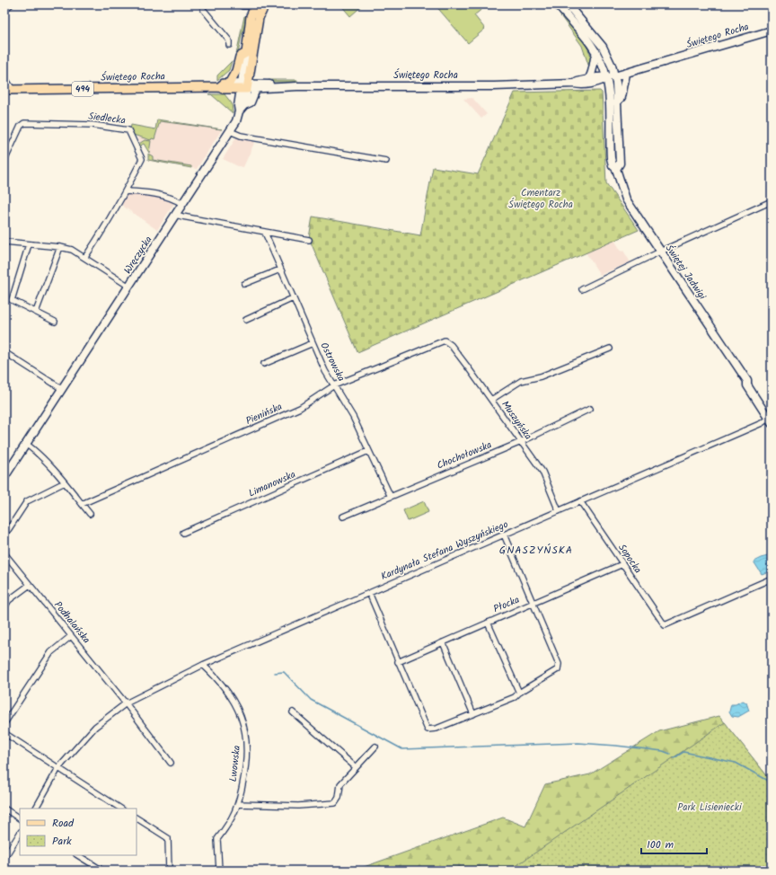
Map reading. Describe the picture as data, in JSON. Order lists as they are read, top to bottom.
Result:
{
  "streets": {
    "main road": [
      "Świętego Rocha",
      "494",
      "Wręczycka",
      "Świętej Jadwigi"
    ],
    "street": [
      "Siedlecka",
      "Ostrowska",
      "Pienińska",
      "Muszyńska",
      "Chochołowska",
      "Limanowska",
      "Kardynała Stefana Wyszyńskiego",
      "Sopocka",
      "Płocka",
      "Podhalańska",
      "Lwowska"
    ]
  },
  "crossings": [
    ["Świętego Rocha", "Wręczycka"],
    ["Świętego Rocha", "Świętej Jadwigi"],
    ["Świętej Jadwigi", "Kardynała Stefana Wyszyńskiego"],
    ["Ostrowska", "Pienińska"],
    ["Ostrowska", "Chochołowska"],
    ["Ostrowska", "Limanowska"],
    ["Pienińska", "Muszyńska"],
    ["Muszyńska", "Chochołowska"],
    ["Muszyńska", "Kardynała Stefana Wyszyńskiego"],
    ["Kardynała Stefana Wyszyńskiego", "Sopocka"],
    ["Kardynała Stefana Wyszyńskiego", "Podhalańska"],
    ["Kardynała Stefana Wyszyńskiego", "Lwowska"],
    ["Sopocka", "Płocka"]
  ],
  "districts": ["GNASZYŃSKA"],
  "parks": ["Cmentarz Świętego Rocha", "Park Lisieniecki"],
  "legend": ["Road", "Park"],
  "scale_bar": "100 m"
}
